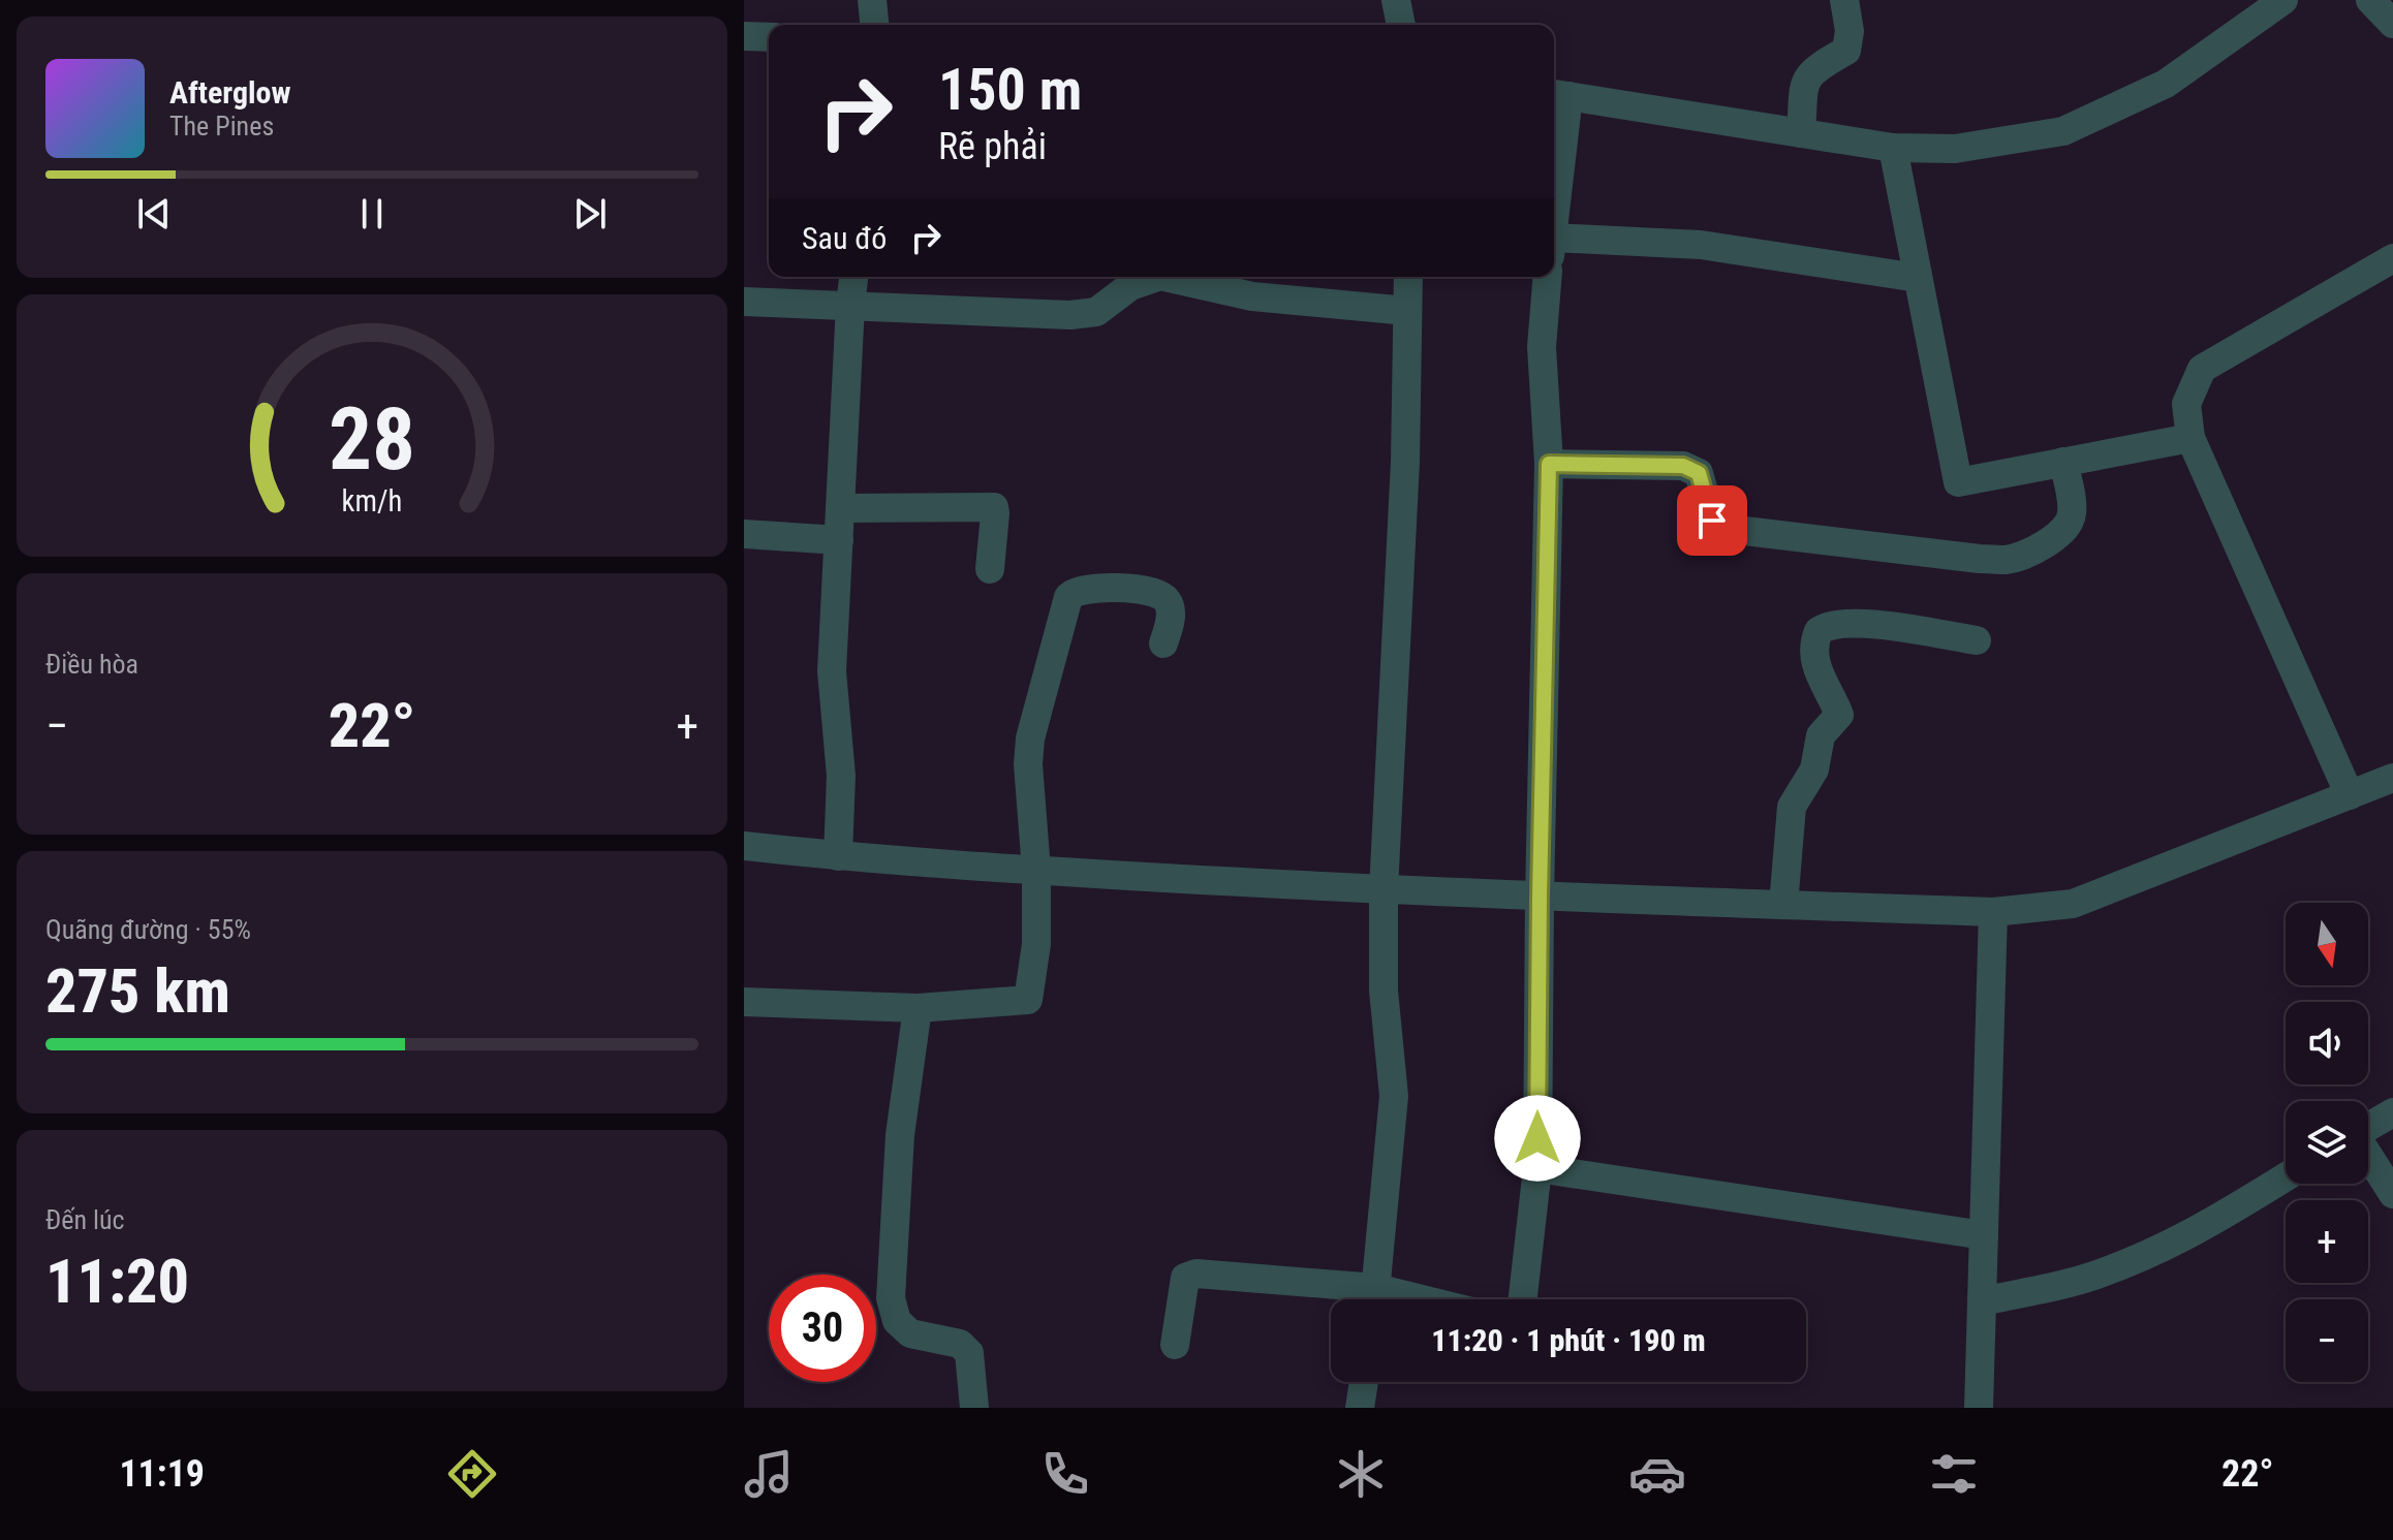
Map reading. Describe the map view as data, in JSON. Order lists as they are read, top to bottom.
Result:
{
  "north": "bottom",
  "page": {
    "turn": ["150 m", "Rẽ phải"],
    "song": ["Afterglow", "The Pines"],
    "then": "Sau đó",
    "tile": [
      "Điều hòa",
      ["Quãng đường · 55%", "275 km"],
      ["Đến lúc", "11:20"]
    ],
    "heat": ["−", "22°", "+"],
    "map_buttons": ["+", "−"],
    "limit": "30",
    "trip": "11:20 · 1 phút · 190 m",
    "tabs": ["11:19", "22°"],
    "gauge": ["28", "km/h"]
  }
}
